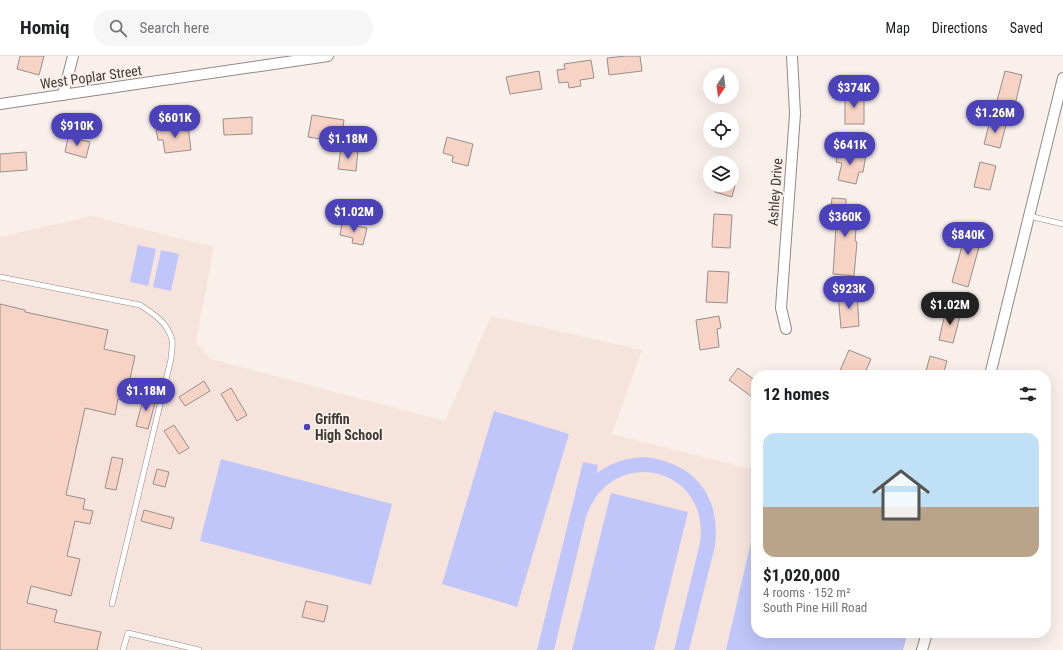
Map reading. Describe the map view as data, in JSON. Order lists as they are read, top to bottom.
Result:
{
  "streets": {
    "street": ["West Poplar Street", "Ashley Drive"]
  },
  "places": ["Griffin High School"],
  "north": "bottom",
  "page": {
    "header": "Homiq",
    "search": "Search here",
    "nav": ["Map", "Directions", "Saved"],
    "price": [
      "$374K",
      "$1.26M",
      "$601K",
      "$910K",
      "$1.18M",
      "$641K",
      "$1.02M",
      "$360K",
      "$840K",
      "$923K",
      "$1.02M",
      "$1.18M"
    ],
    "heading": "12 homes",
    "list": [
      {
        "name": "$1,020,000",
        "note": "4 rooms · 152 m² · South Pine Hill Road"
      }
    ]
  }
}
